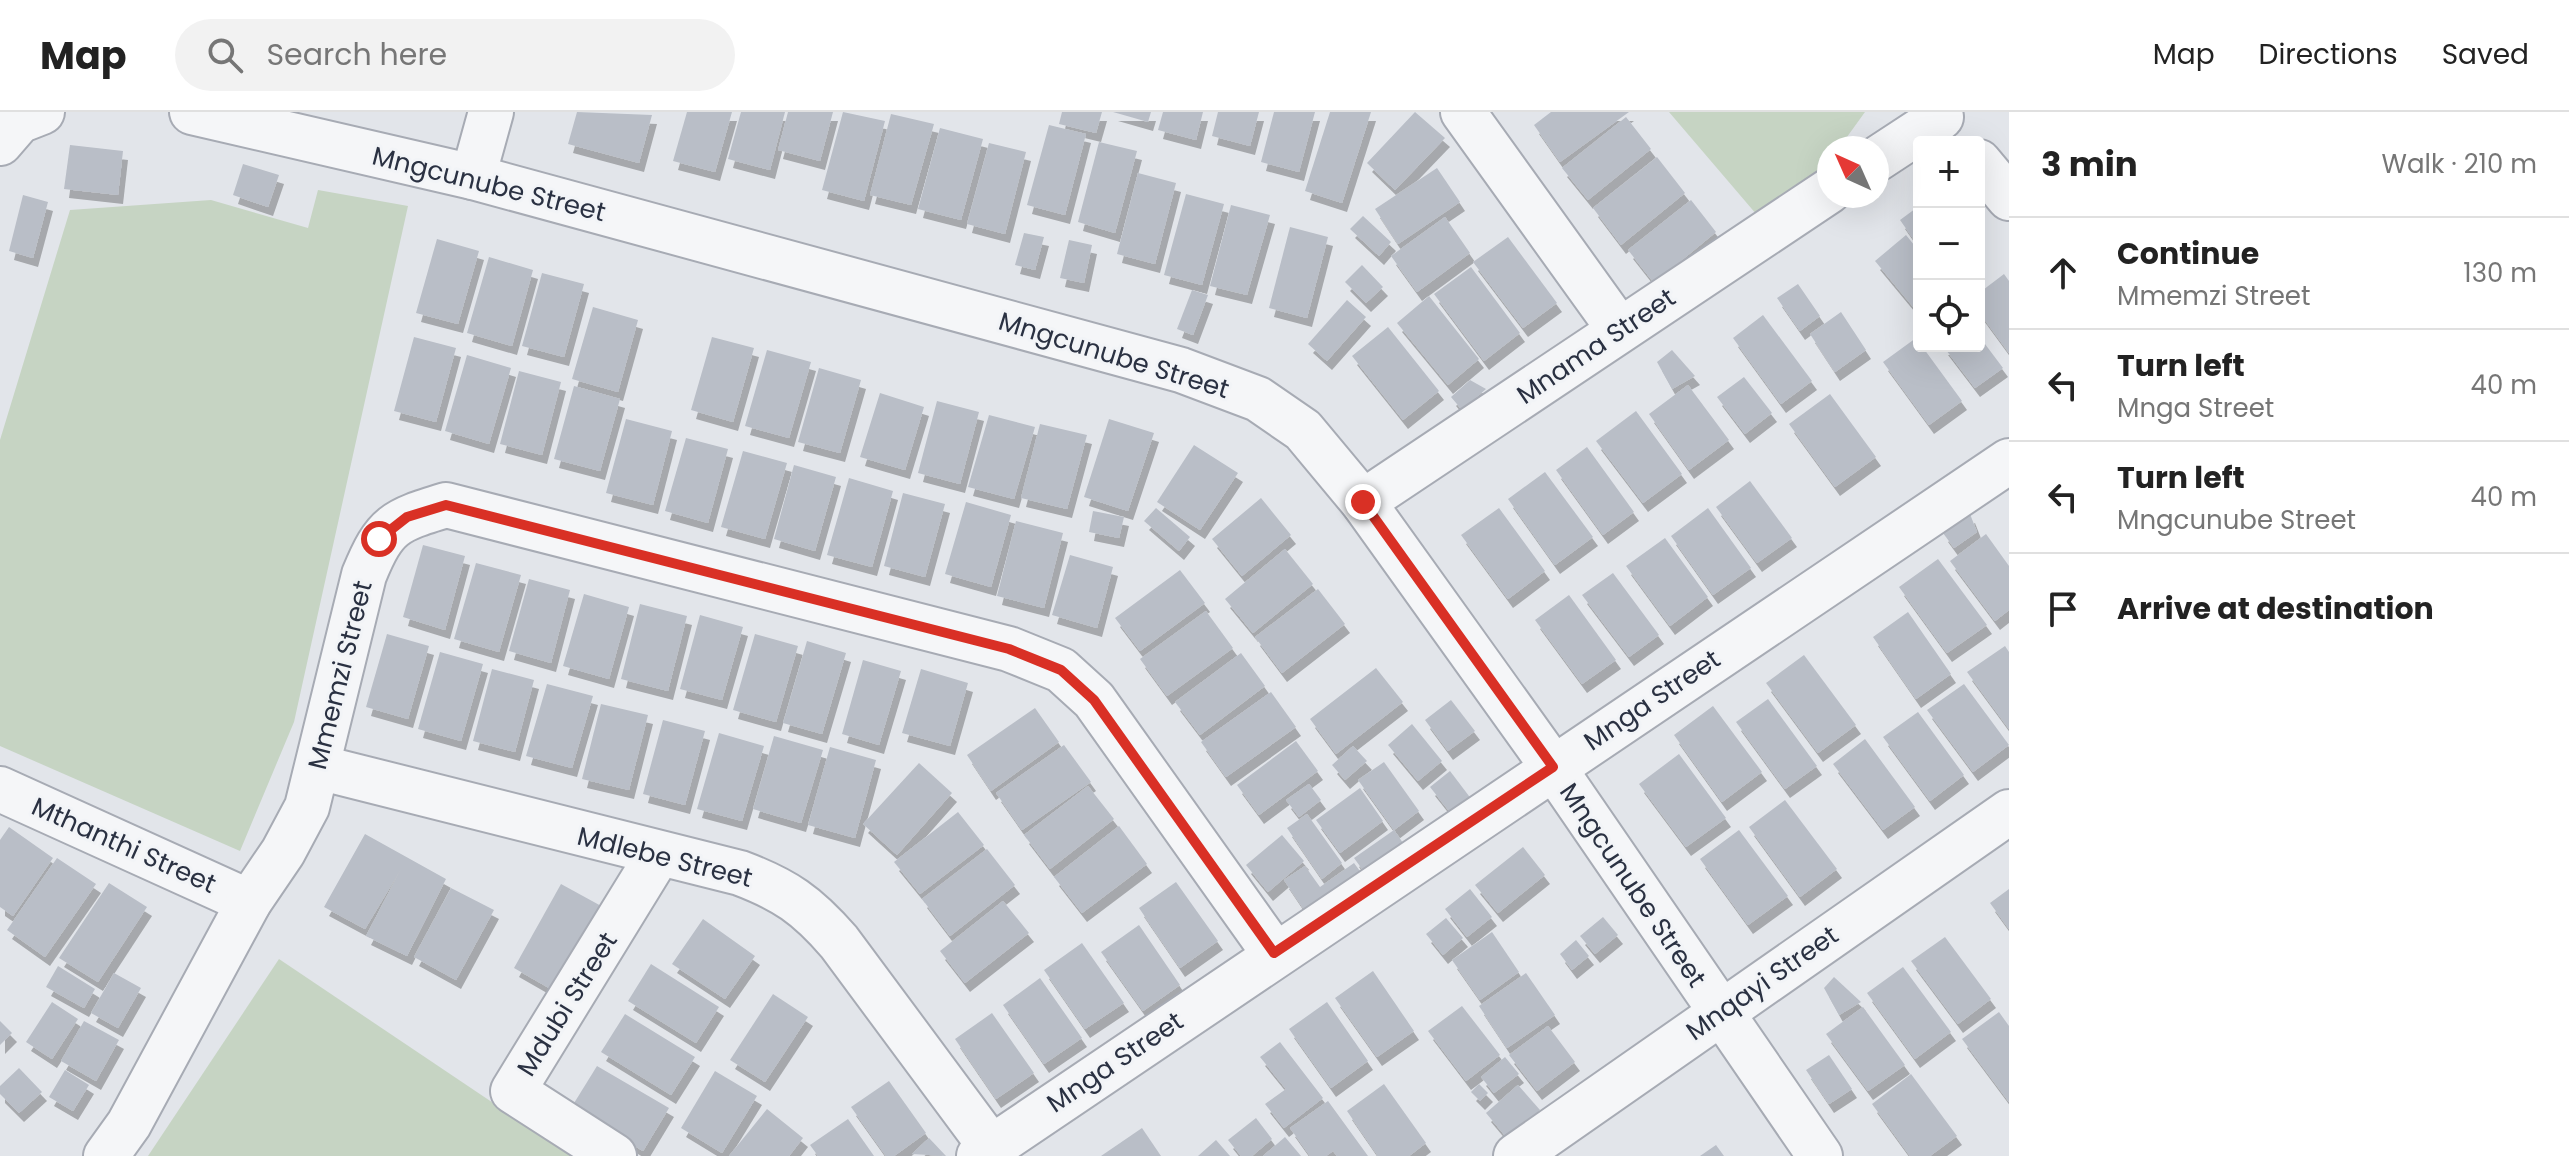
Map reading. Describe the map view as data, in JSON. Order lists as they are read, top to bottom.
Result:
{
  "streets": {
    "street": [
      "Mngcunube Street",
      "Mnama Street",
      "Mmemzi Street",
      "Mnga Street",
      "Mthanthi Street",
      "Mdlebe Street",
      "Mnqayi Street",
      "Mdubi Street"
    ]
  },
  "crossings": [
    ["Mngcunube Street", "Mnama Street"],
    ["Mngcunube Street", "Mnga Street"],
    ["Mngcunube Street", "Mnqayi Street"],
    ["Mmemzi Street", "Mnga Street"],
    ["Mmemzi Street", "Mthanthi Street"],
    ["Mmemzi Street", "Mdlebe Street"],
    ["Mnga Street", "Mdlebe Street"],
    ["Mdlebe Street", "Mdubi Street"]
  ],
  "north": "top left",
  "page": {
    "header": "Map",
    "search": "Search here",
    "nav": ["Map", "Directions", "Saved"],
    "heading": ["3 min", "Walk · 210 m"],
    "map_buttons": ["+", "−"],
    "list": [
      ["Continue", "Mmemzi Street", "130 m"],
      ["Turn left", "Mnga Street", "40 m"],
      ["Turn left", "Mngcunube Street", "40 m"],
      "Arrive at destination"
    ]
  }
}
